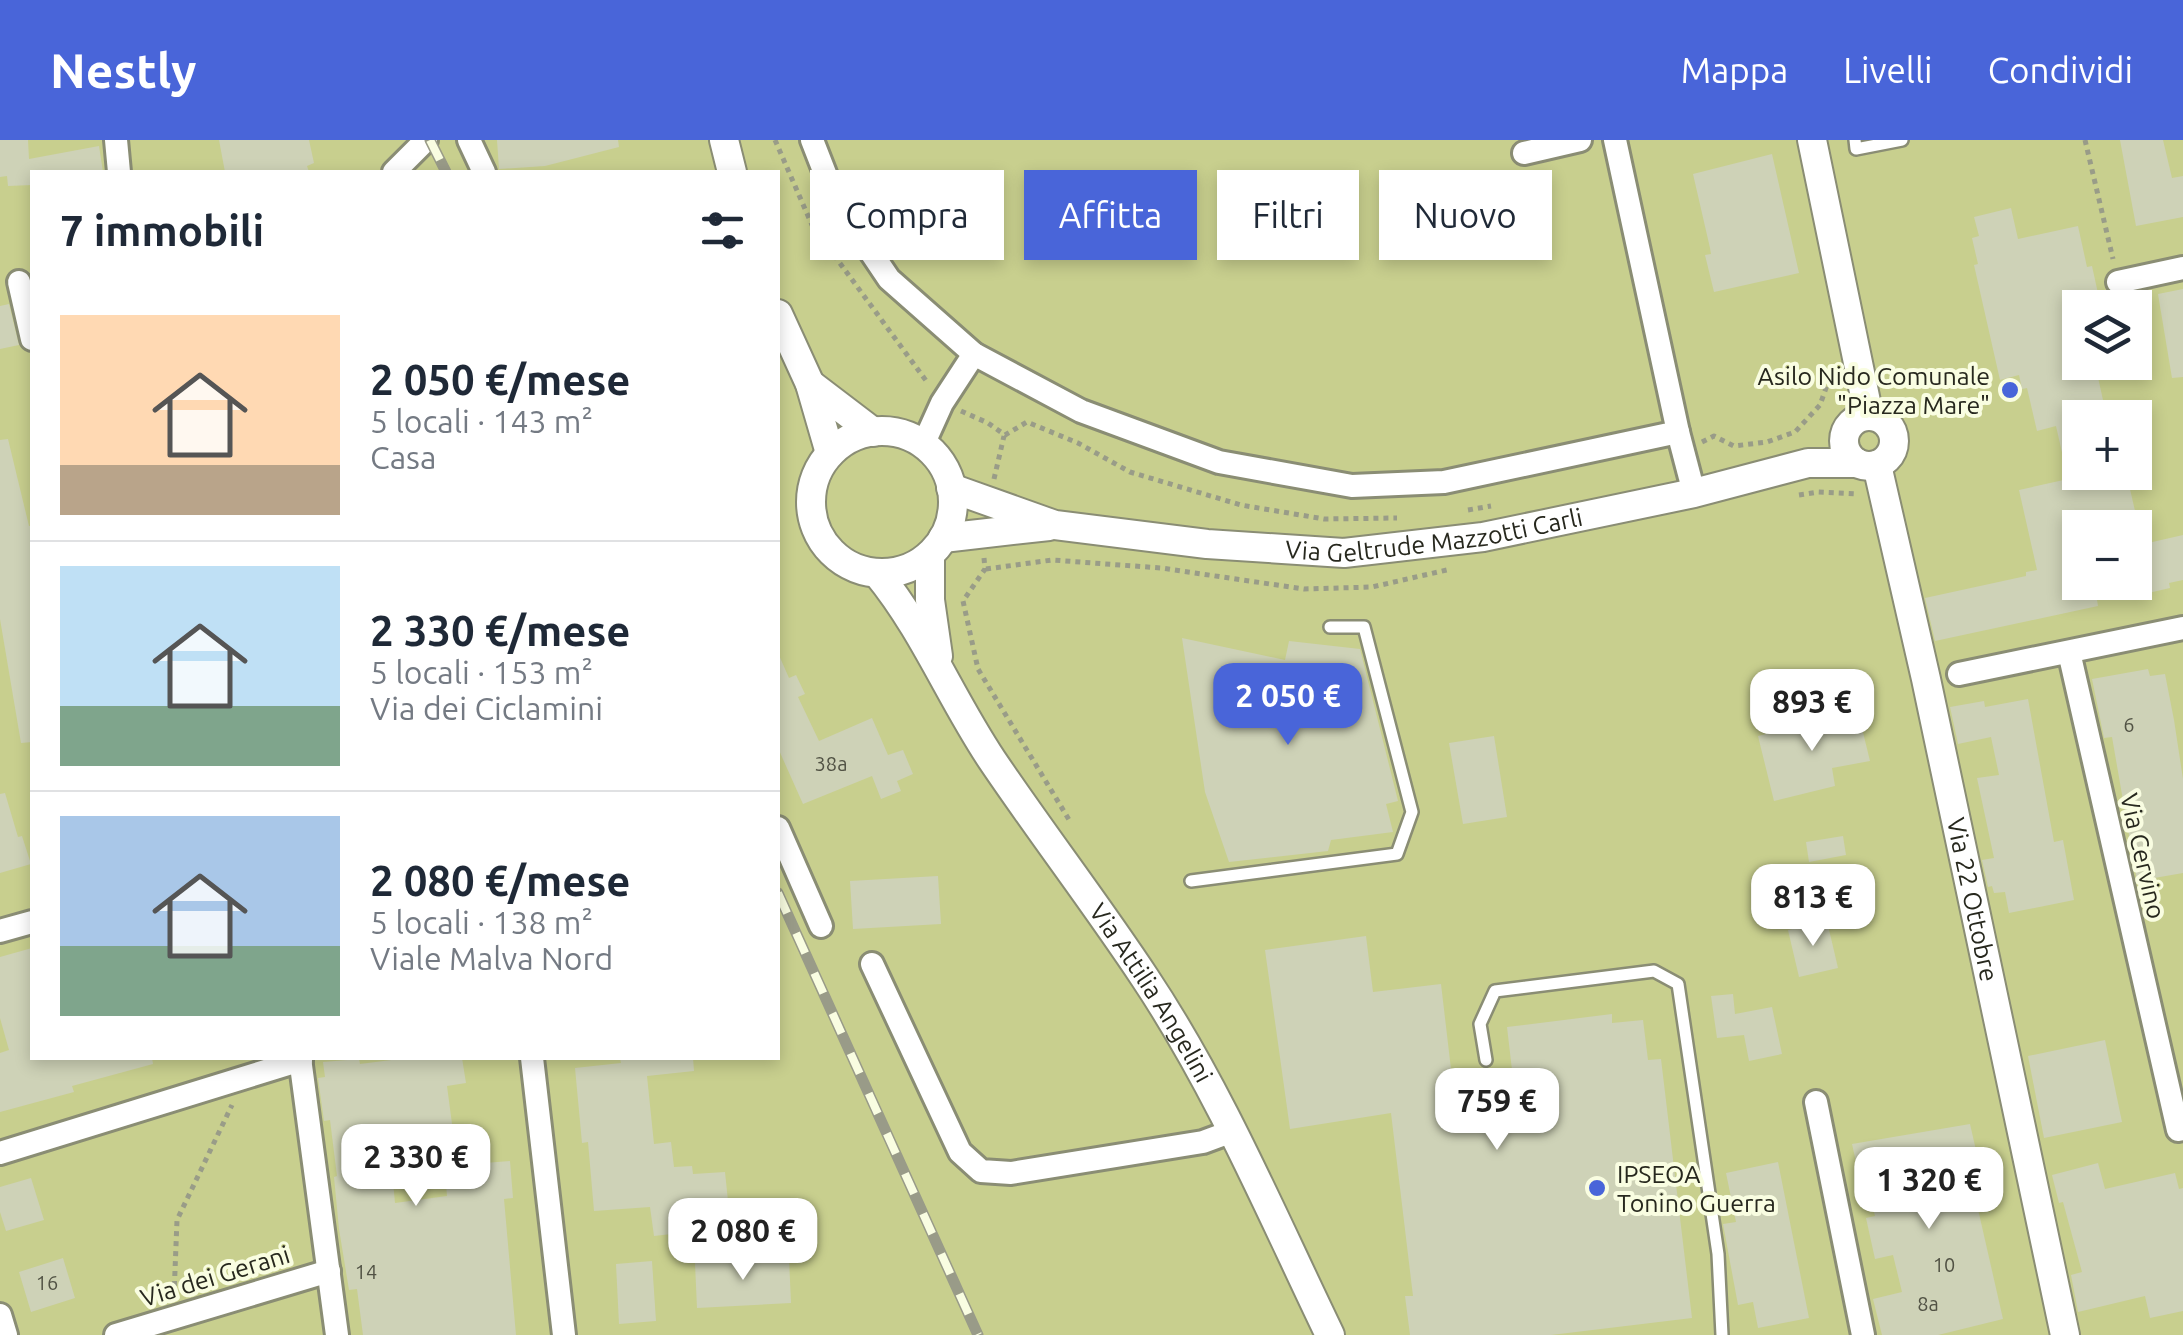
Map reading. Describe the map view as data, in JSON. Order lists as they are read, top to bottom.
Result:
{
  "streets": {
    "street": [
      "Via Geltrude Mazzotti Carli",
      "Via Cervino",
      "Via 22 Ottobre",
      "Via Attilia Angelini",
      "Via dei Gerani"
    ]
  },
  "crossings": [
    ["Via Geltrude Mazzotti Carli", "Via 22 Ottobre"],
    ["Via Geltrude Mazzotti Carli", "Via Attilia Angelini"]
  ],
  "places": ["Asilo Nido Comunale \"Piazza Mare\"", "IPSEOA Tonino Guerra"],
  "house_numbers": [
    "6",
    "38a",
    "10",
    "14",
    "16",
    "8a"
  ],
  "page": {
    "header": "Nestly",
    "nav": ["Mappa", "Livelli", "Condividi"],
    "chip": [
      "Compra",
      "Affitta",
      "Filtri",
      "Nuovo"
    ],
    "heading": "7 immobili",
    "map_buttons": ["+", "−"],
    "list": [
      {
        "name": "2 050 €/mese",
        "note": "5 locali · 143 m² · Casa"
      },
      {
        "name": "2 330 €/mese",
        "note": "5 locali · 153 m² · Via dei Ciclamini"
      },
      {
        "name": "2 080 €/mese",
        "note": "5 locali · 138 m² · Viale Malva Nord"
      }
    ],
    "price": [
      "2 050 €",
      "893 €",
      "813 €",
      "759 €",
      "2 330 €",
      "1 320 €",
      "2 080 €"
    ]
  }
}
